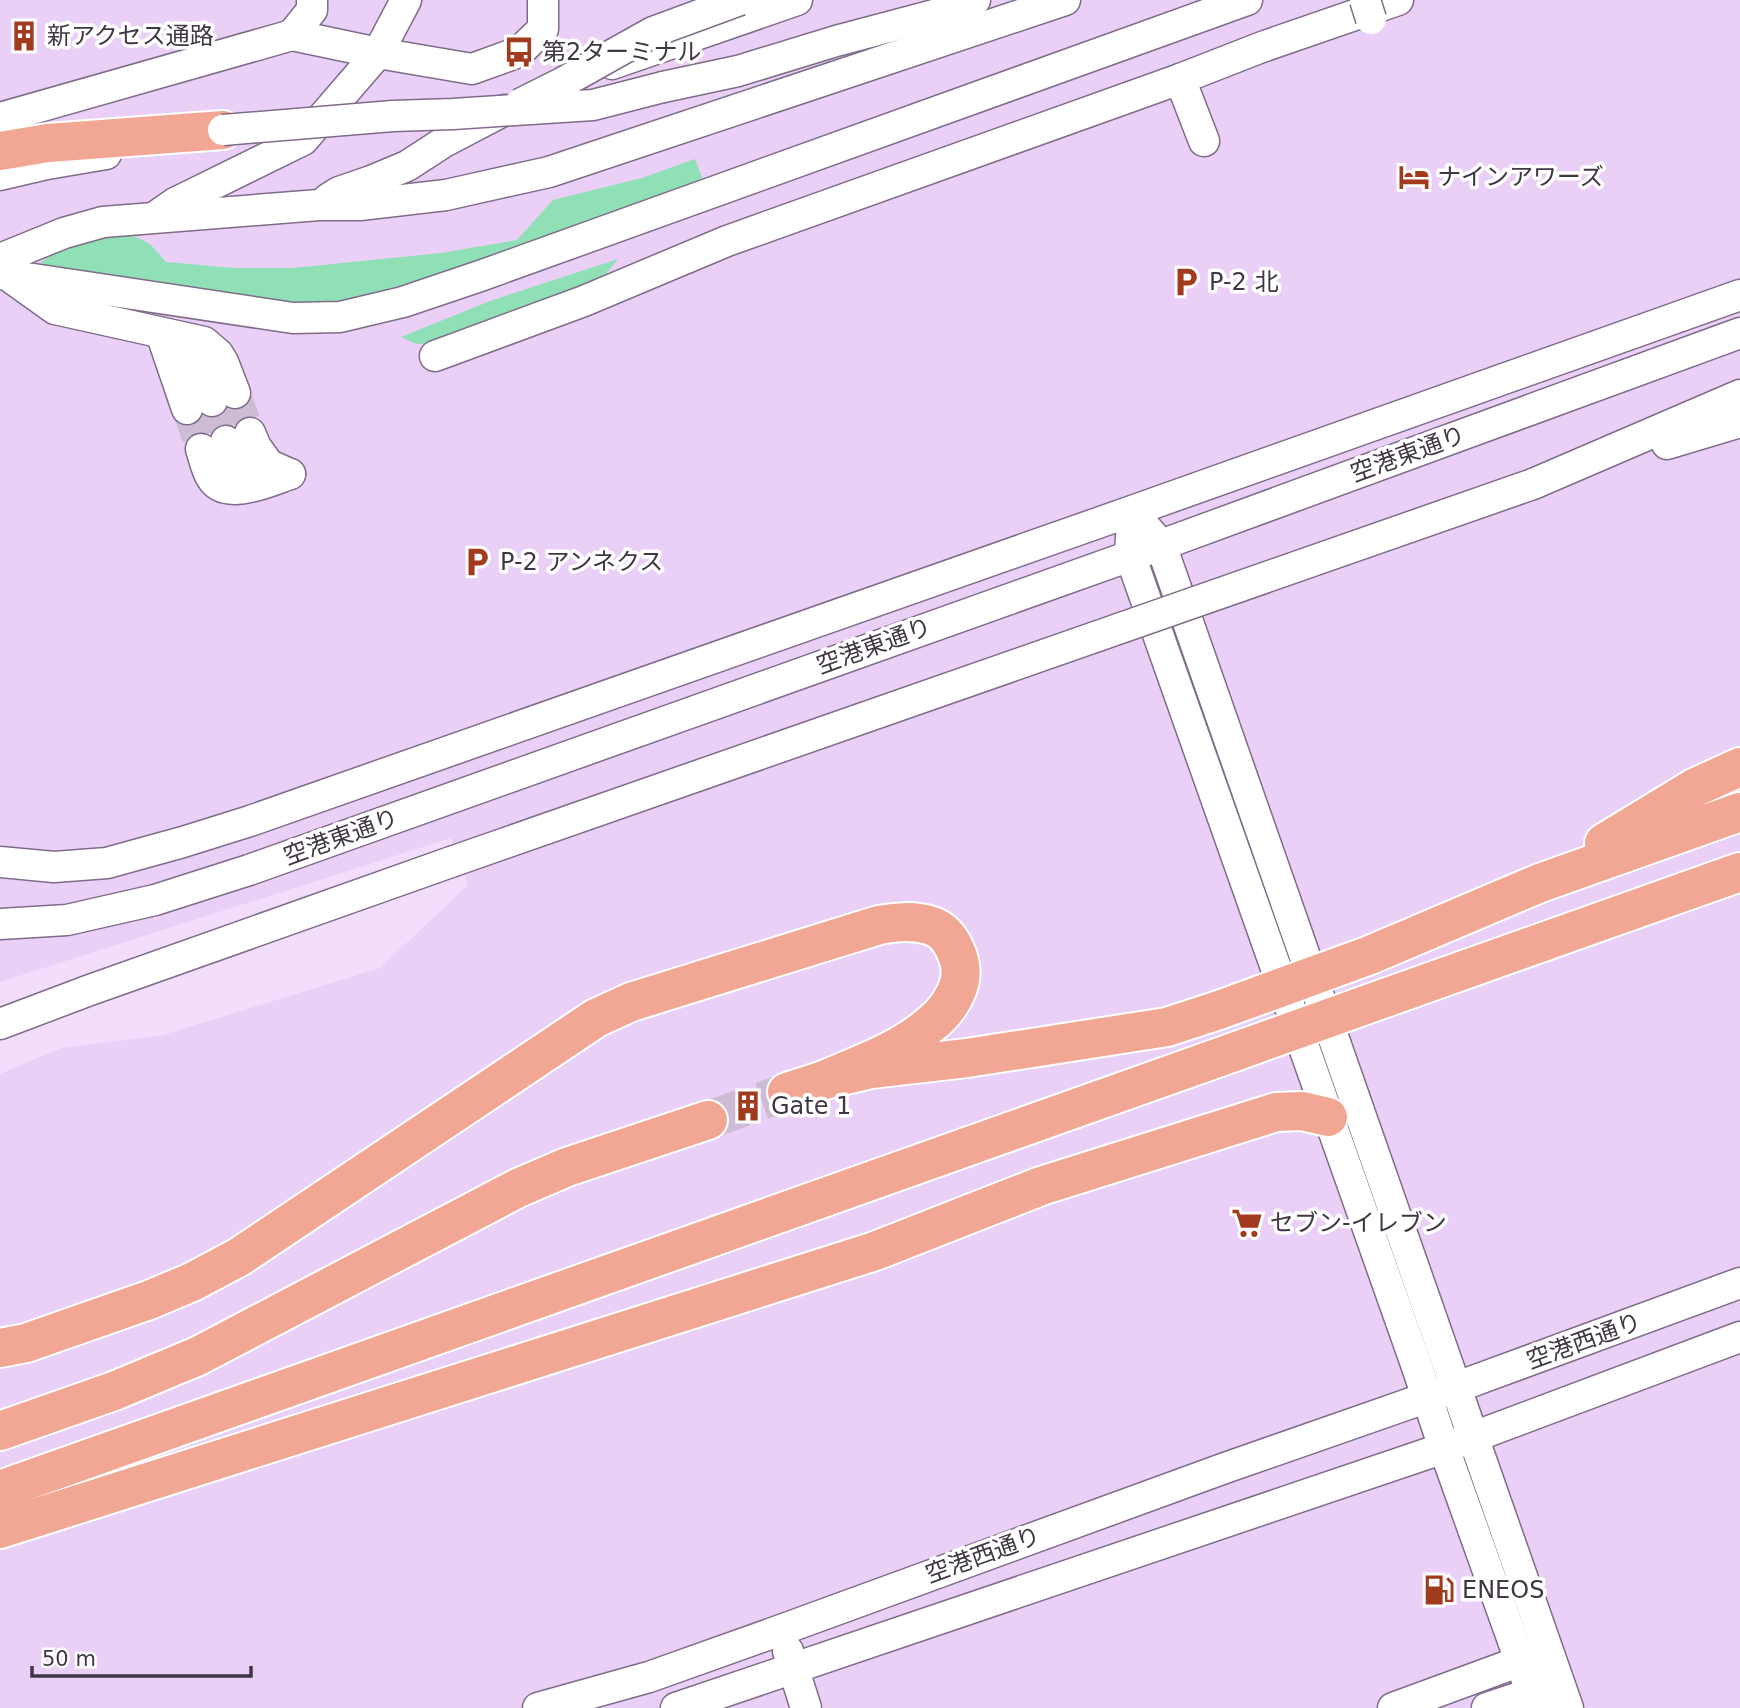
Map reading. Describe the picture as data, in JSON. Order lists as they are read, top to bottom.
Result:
{
  "streets": {
    "street": ["空港東通り", "空港西通り"]
  },
  "places": {
    "building": ["新アクセス通路", "Gate 1"],
    "bus stop": ["第2ターミナル"],
    "hotel": ["ナインアワーズ"],
    "parking": ["P-2 北", "P-2 アンネクス"],
    "supermarket": ["セブン-イレブン"],
    "fuel station": ["ENEOS"]
  },
  "scale_bar": "50 m"
}
